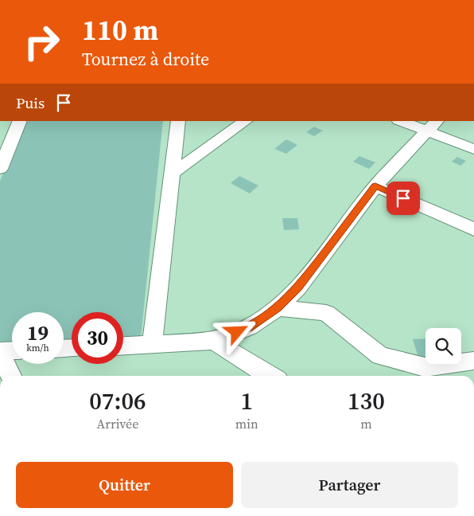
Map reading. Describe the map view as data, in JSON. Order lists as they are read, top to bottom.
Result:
{
  "page": {
    "turn": ["110 m", "Tournez à droite"],
    "then": "Puis",
    "speed": "19 km/h",
    "limit": "30",
    "eta": [
      "07:06",
      "Arrivée",
      "1",
      "min",
      "130",
      "m"
    ],
    "buttons": ["Quitter", "Partager"]
  }
}
